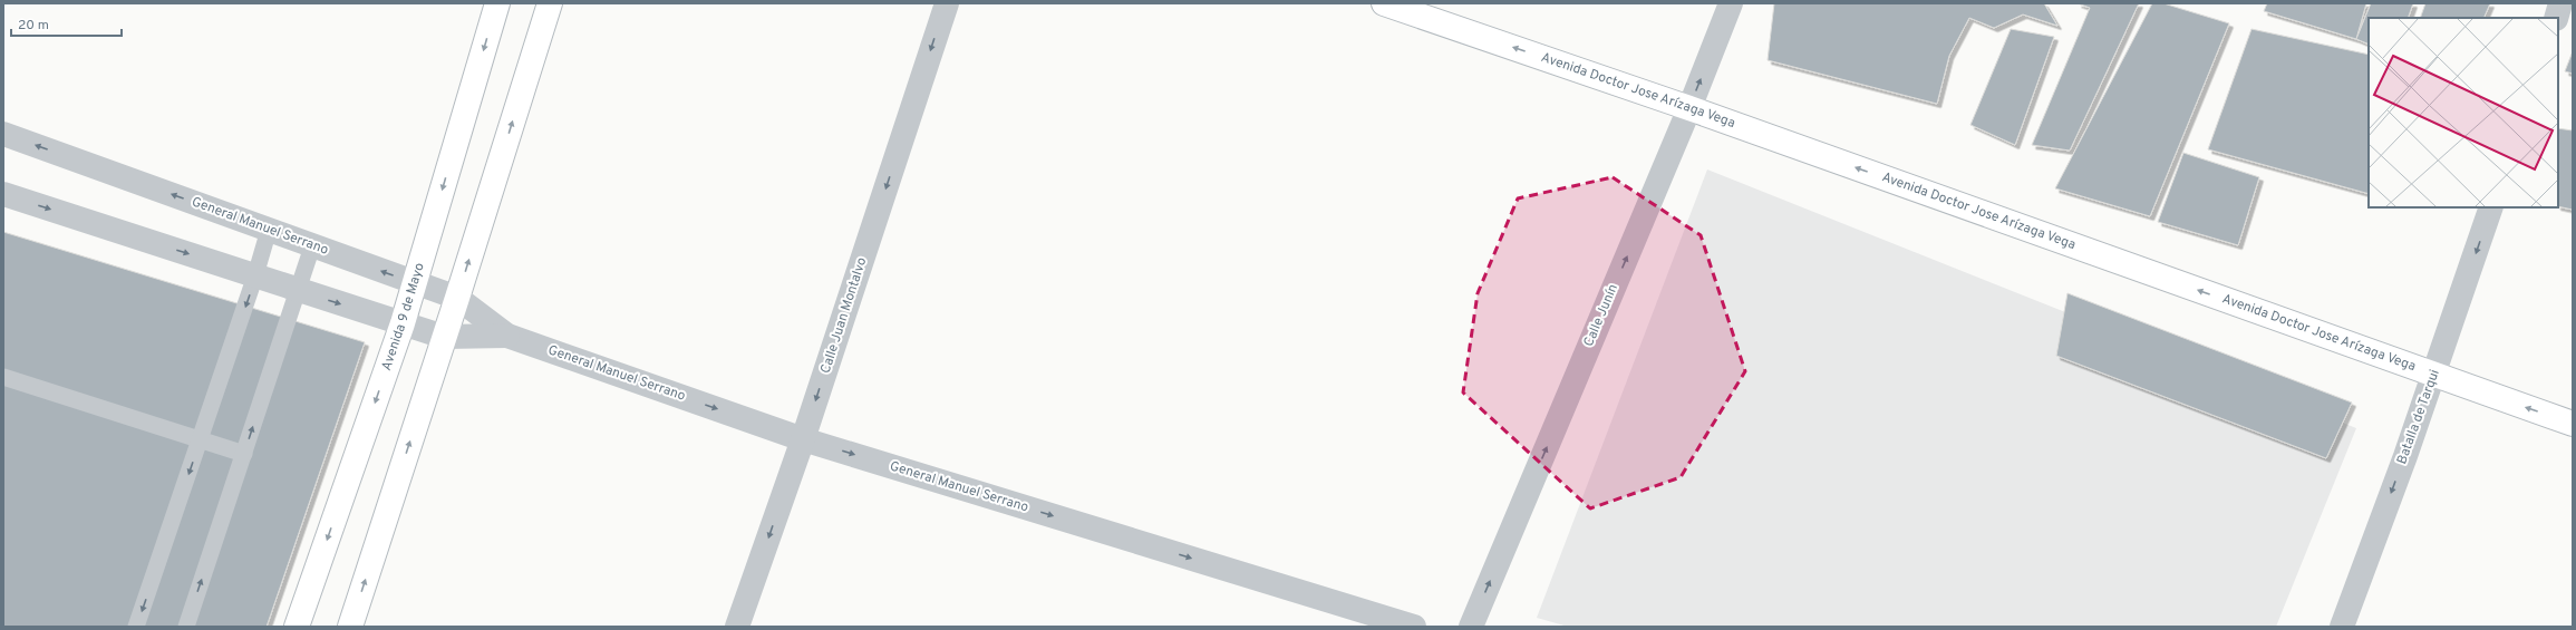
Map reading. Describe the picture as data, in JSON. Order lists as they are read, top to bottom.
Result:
{
  "streets": {
    "street": [
      "Avenida Doctor Jose Arízaga Vega",
      "General Manuel Serrano",
      "Calle Juan Montalvo",
      "Calle Junín",
      "Avenida 9 de Mayo",
      "Batalla de Tarqui"
    ]
  },
  "crossings": [
    ["Avenida Doctor Jose Arízaga Vega", "Calle Junín"],
    ["Avenida Doctor Jose Arízaga Vega", "Batalla de Tarqui"],
    ["General Manuel Serrano", "Calle Juan Montalvo"],
    ["General Manuel Serrano", "Avenida 9 de Mayo"]
  ],
  "one_way": [
    "Avenida Doctor Jose Arízaga Vega",
    "Calle Juan Montalvo",
    "Calle Junín",
    "Batalla de Tarqui"
  ],
  "scale_bar": "20 m"
}
